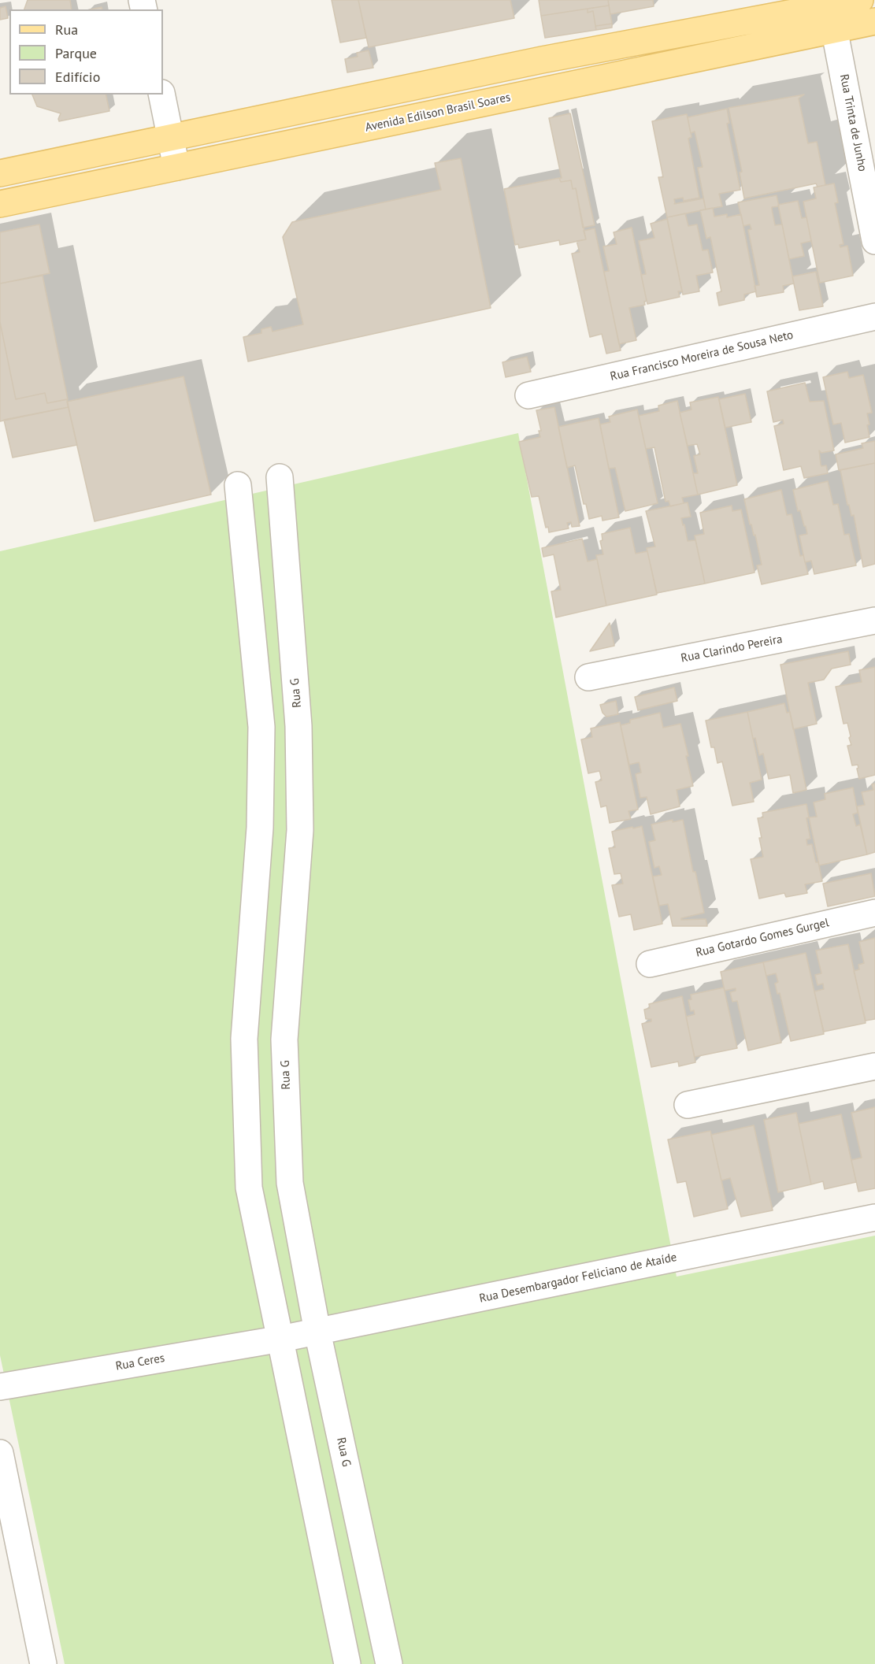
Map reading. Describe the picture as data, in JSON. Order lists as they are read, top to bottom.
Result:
{
  "streets": {
    "main road": ["Avenida Edilson Brasil Soares"],
    "street": [
      "Rua Trinta de Junho",
      "Rua Francisco Moreira de Sousa Neto",
      "Rua Clarindo Pereira",
      "Rua G",
      "Rua Gotardo Gomes Gurgel",
      "Rua Desembargador Feliciano de Ataíde",
      "Rua Ceres"
    ]
  },
  "crossings": [
    ["Avenida Edilson Brasil Soares", "Rua Trinta de Junho"],
    ["Rua G", "Rua Desembargador Feliciano de Ataíde"],
    ["Rua Desembargador Feliciano de Ataíde", "Rua Ceres"]
  ],
  "legend": ["Rua", "Parque", "Edifício"]
}
